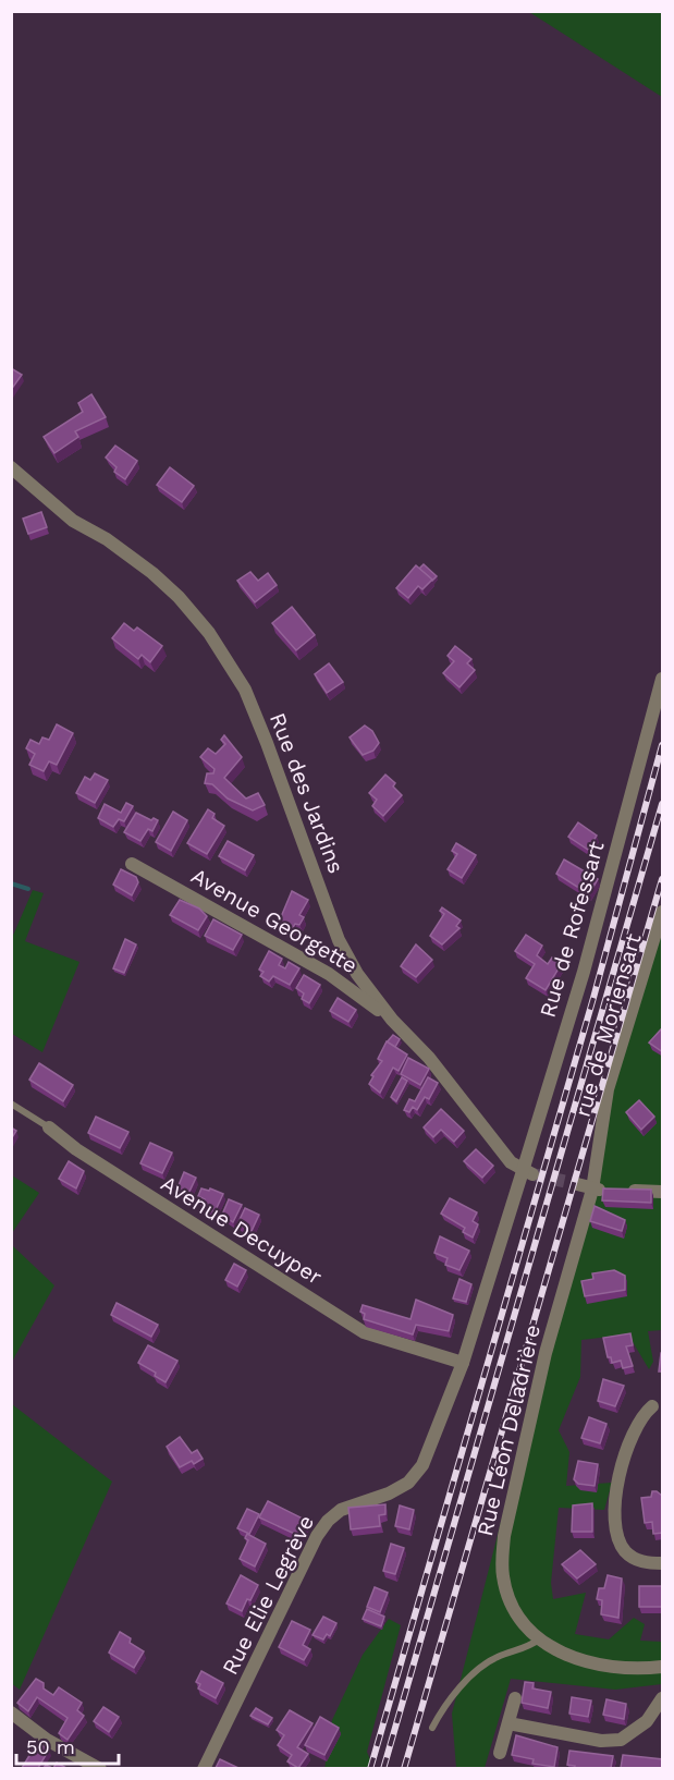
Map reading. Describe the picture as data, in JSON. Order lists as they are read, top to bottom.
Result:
{
  "streets": {
    "street": [
      "Rue des Jardins",
      "Avenue Georgette",
      "Rue de Rofessart",
      "rue de Moriensart",
      "Avenue Decuyper",
      "Rue Léon Deladrière",
      "Rue Elie Legrève"
    ]
  },
  "crossings": [
    ["Rue des Jardins", "Avenue Georgette"],
    ["Rue des Jardins", "Rue de Rofessart"],
    ["Rue de Rofessart", "Rue Elie Legrève"],
    ["rue de Moriensart", "Rue Léon Deladrière"],
    ["Avenue Decuyper", "Rue Elie Legrève"]
  ],
  "scale_bar": "50 m"
}
